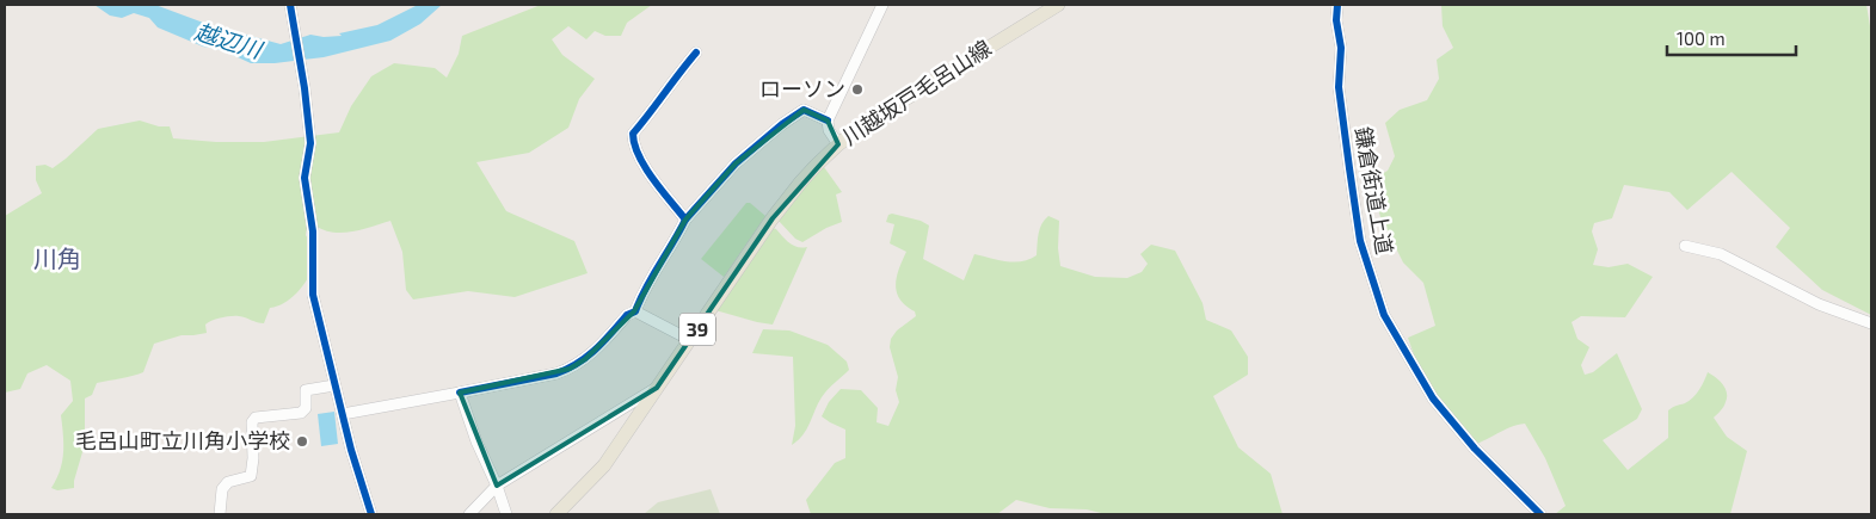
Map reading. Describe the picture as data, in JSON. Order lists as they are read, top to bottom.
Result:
{
  "streets": {
    "main road": ["川越坂戸毛呂山線", "39"],
    "street": ["鎌倉街道上道"]
  },
  "districts": ["川角"],
  "water": ["越辺川"],
  "places": ["ローソン", "毛呂山町立川角小学校"],
  "scale_bar": "100 m"
}
